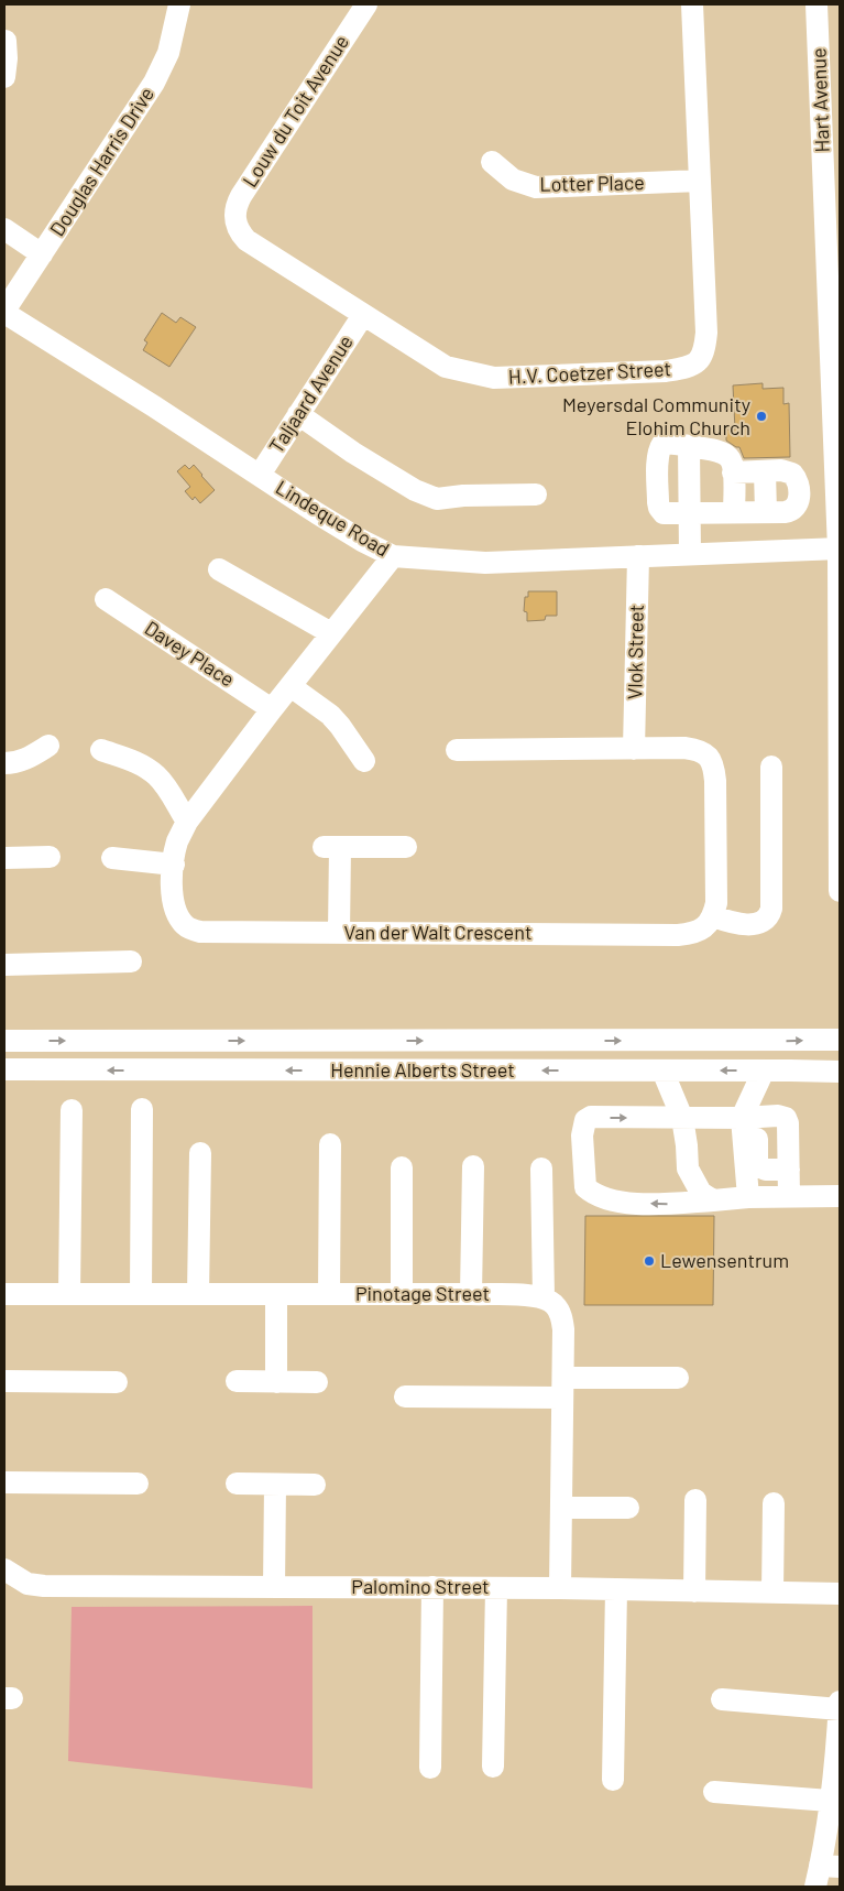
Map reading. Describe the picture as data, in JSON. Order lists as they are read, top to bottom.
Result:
{
  "streets": {
    "street": [
      "Hart Avenue",
      "Louw du Toit Avenue",
      "Douglas Harris Drive",
      "Lotter Place",
      "H.V. Coetzer Street",
      "Taljaard Avenue",
      "Lindeque Road",
      "Vlok Street",
      "Davey Place",
      "Van der Walt Crescent",
      "Hennie Alberts Street",
      "Pinotage Street",
      "Palomino Street"
    ]
  },
  "crossings": [
    ["Hart Avenue", "Lindeque Road"],
    ["Louw du Toit Avenue", "H.V. Coetzer Street"],
    ["Douglas Harris Drive", "Lindeque Road"],
    ["Lotter Place", "H.V. Coetzer Street"],
    ["H.V. Coetzer Street", "Taljaard Avenue"],
    ["Taljaard Avenue", "Lindeque Road"],
    ["Lindeque Road", "Vlok Street"],
    ["Lindeque Road", "Van der Walt Crescent"],
    ["Davey Place", "Van der Walt Crescent"]
  ],
  "places": ["Meyersdal Community Elohim Church", "Lewensentrum"]
}
